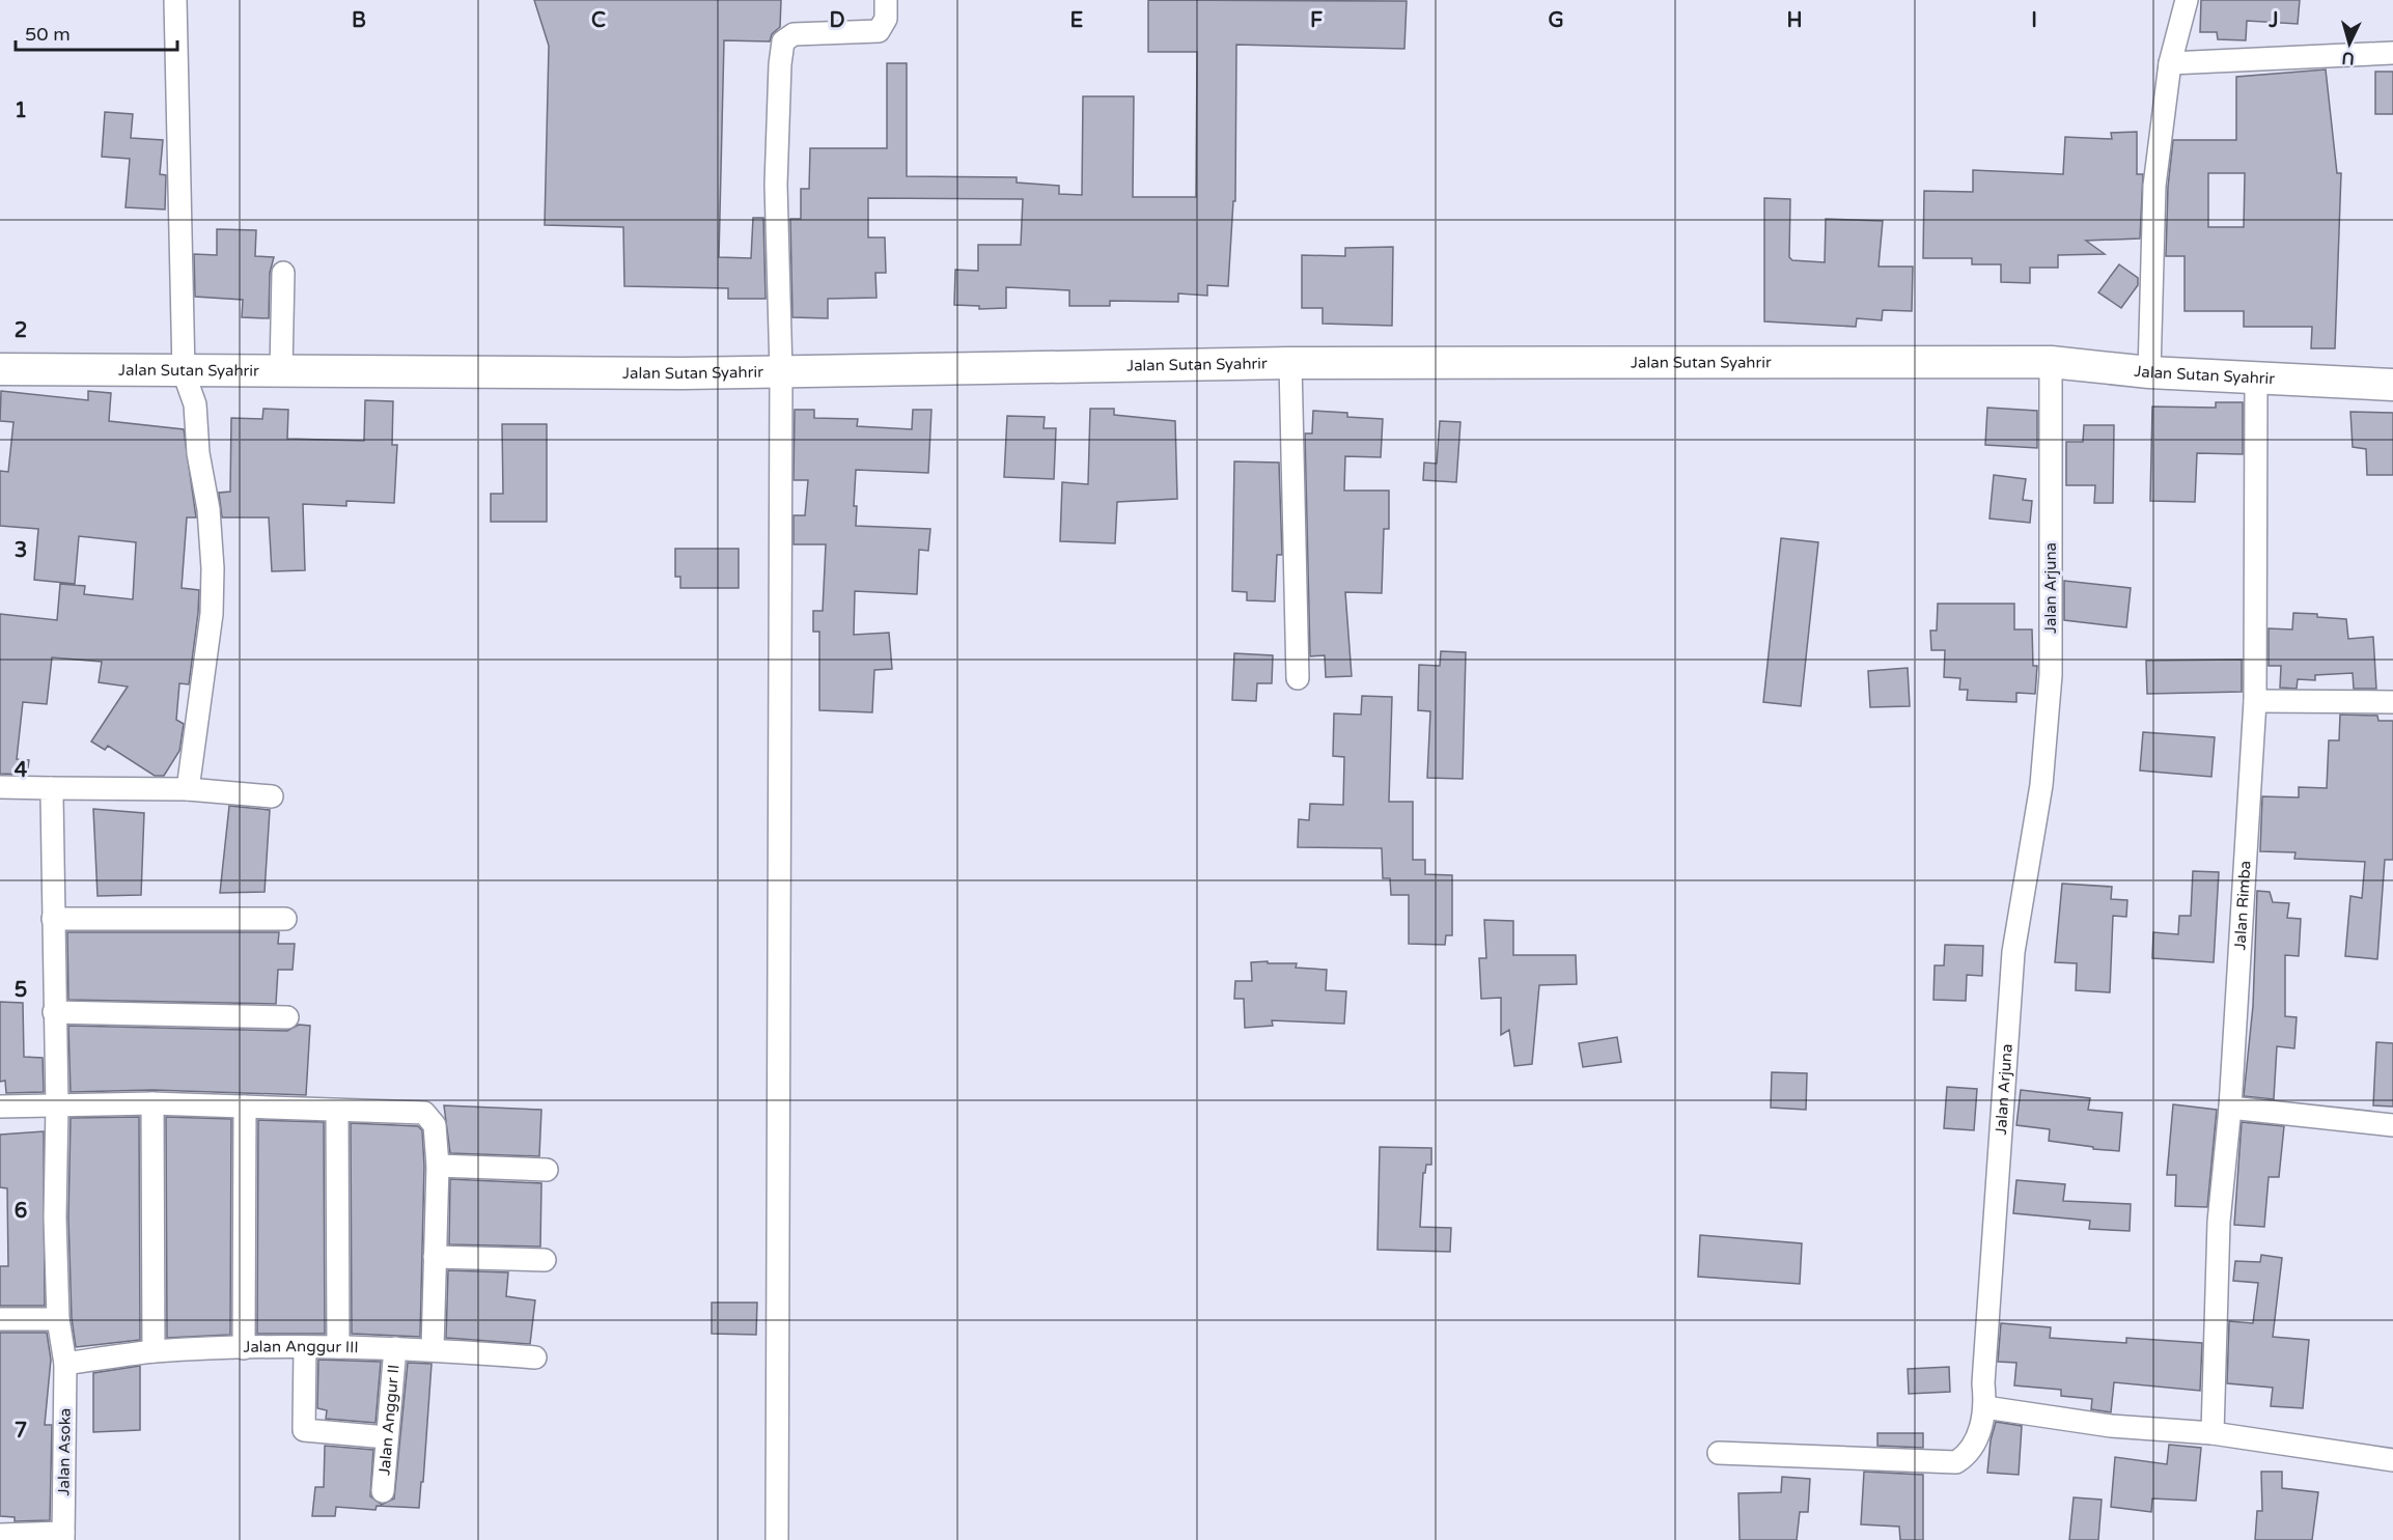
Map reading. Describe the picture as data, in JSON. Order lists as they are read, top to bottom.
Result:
{
  "streets": {
    "street": [
      "Jalan Sutan Syahrir",
      "Jalan Arjuna",
      "Jalan Rimba",
      "Jalan Anggur III",
      "Jalan Anggur II",
      "Jalan Asoka"
    ]
  },
  "crossings": [
    ["Jalan Sutan Syahrir", "Jalan Arjuna"],
    ["Jalan Sutan Syahrir", "Jalan Rimba"],
    ["Jalan Anggur III", "Jalan Anggur II"],
    ["Jalan Anggur III", "Jalan Asoka"]
  ],
  "scale_bar": "50 m",
  "north": "bottom",
  "grid": {
    "columns": [
      "B",
      "C",
      "D",
      "E",
      "F",
      "G",
      "H",
      "I",
      "J"
    ],
    "rows": [
      "1",
      "2",
      "3",
      "4",
      "5",
      "6",
      "7"
    ]
  }
}
